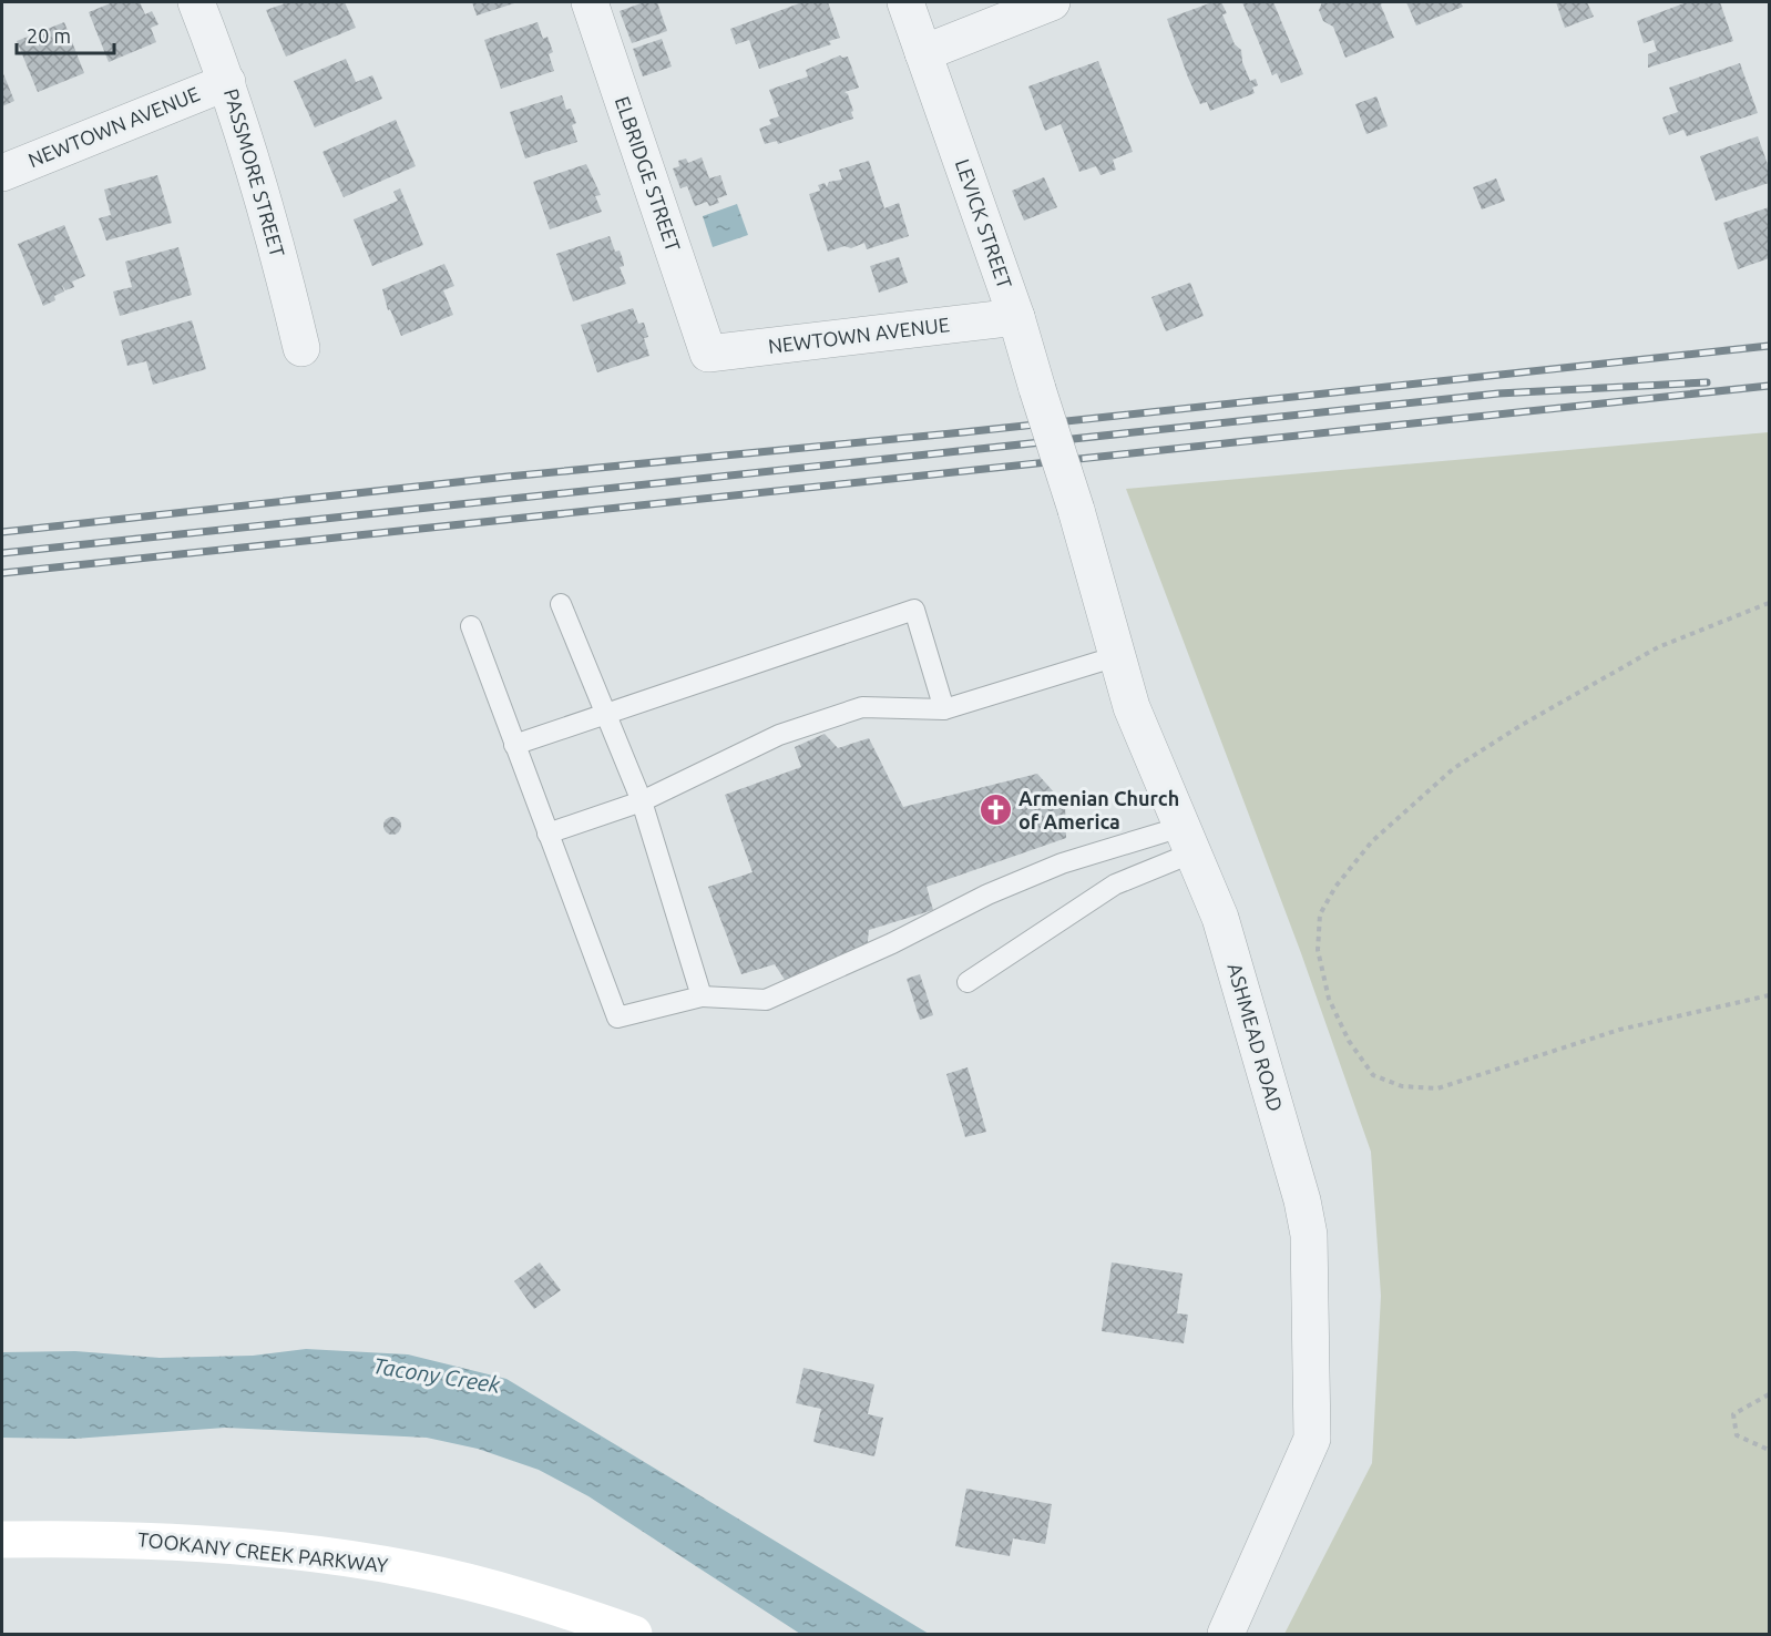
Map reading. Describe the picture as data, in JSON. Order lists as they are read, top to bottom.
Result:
{
  "streets": {
    "main road": ["TOOKANY CREEK PARKWAY"],
    "street": [
      "NEWTOWN AVENUE",
      "PASSMORE STREET",
      "ELBRIDGE STREET",
      "LEVICK STREET",
      "ASHMEAD ROAD"
    ]
  },
  "crossings": [
    ["NEWTOWN AVENUE", "PASSMORE STREET"],
    ["NEWTOWN AVENUE", "ELBRIDGE STREET"],
    ["NEWTOWN AVENUE", "LEVICK STREET"],
    ["LEVICK STREET", "ASHMEAD ROAD"]
  ],
  "water": ["Tacony Creek"],
  "places": {
    "church": ["Armenian Church of America"]
  },
  "scale_bar": "20 m"
}
